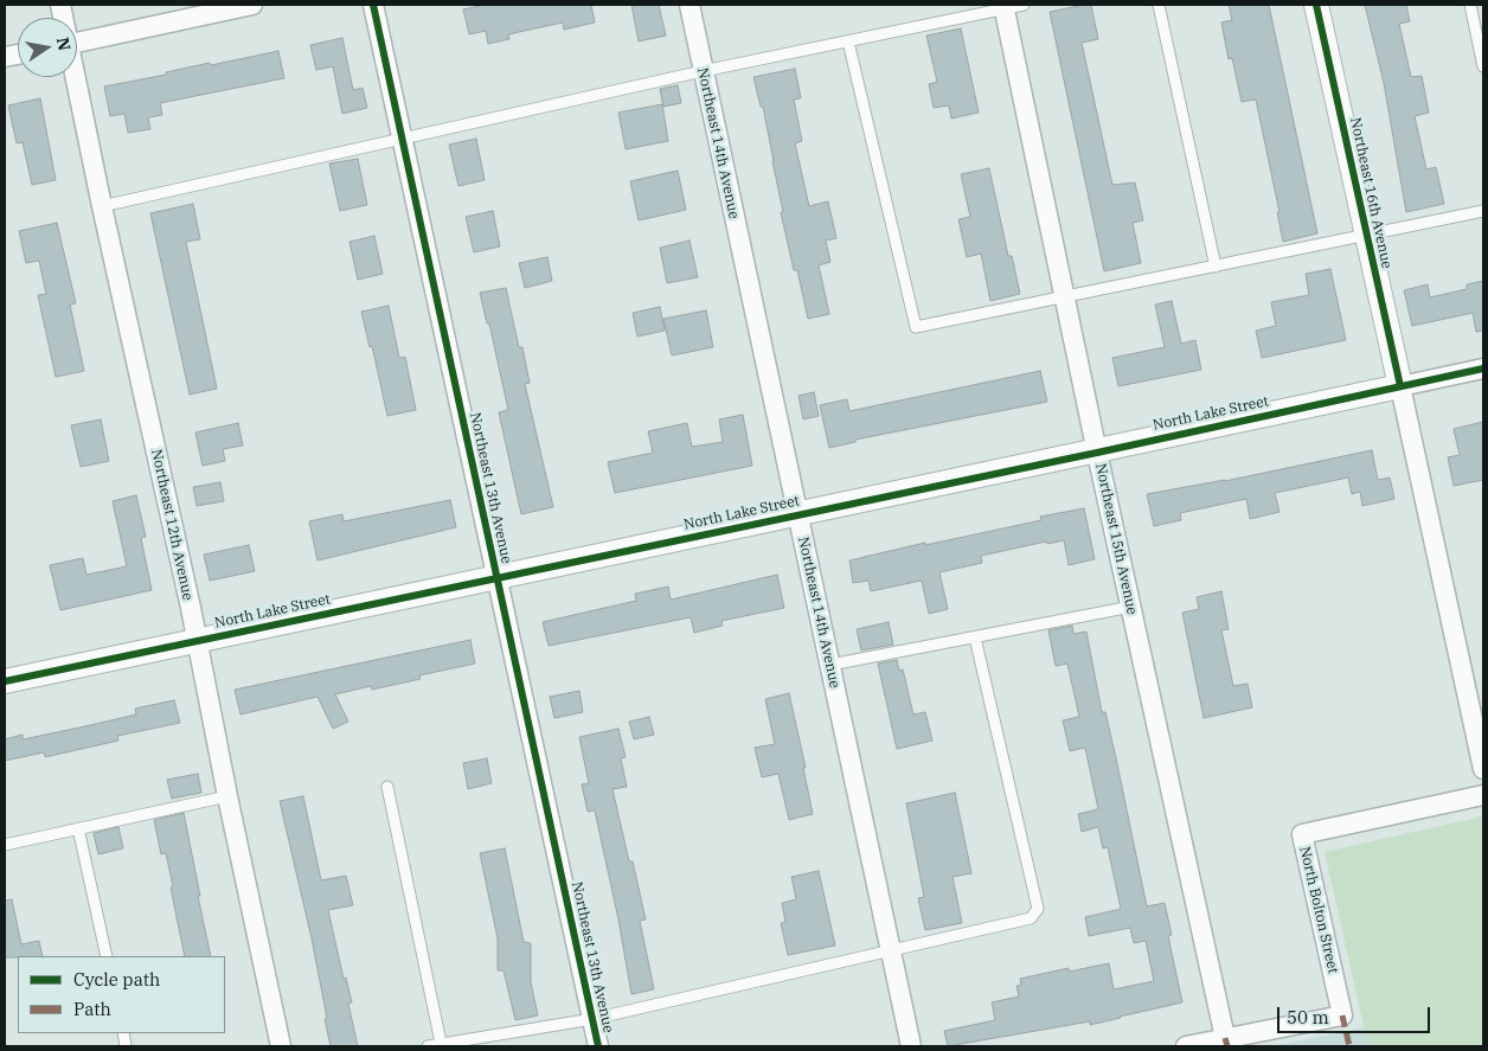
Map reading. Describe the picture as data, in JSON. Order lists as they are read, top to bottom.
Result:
{
  "streets": {
    "street": [
      "Northeast 14th Avenue",
      "Northeast 16th Avenue",
      "North Lake Street",
      "Northeast 13th Avenue",
      "Northeast 12th Avenue",
      "Northeast 15th Avenue",
      "North Bolton Street"
    ]
  },
  "crossings": [
    ["Northeast 14th Avenue", "North Lake Street"],
    ["Northeast 16th Avenue", "North Lake Street"],
    ["North Lake Street", "Northeast 13th Avenue"],
    ["North Lake Street", "Northeast 12th Avenue"],
    ["North Lake Street", "Northeast 15th Avenue"],
    ["Northeast 15th Avenue", "North Bolton Street"]
  ],
  "legend": ["Cycle path", "Path"],
  "scale_bar": "50 m",
  "north": "right"
}
